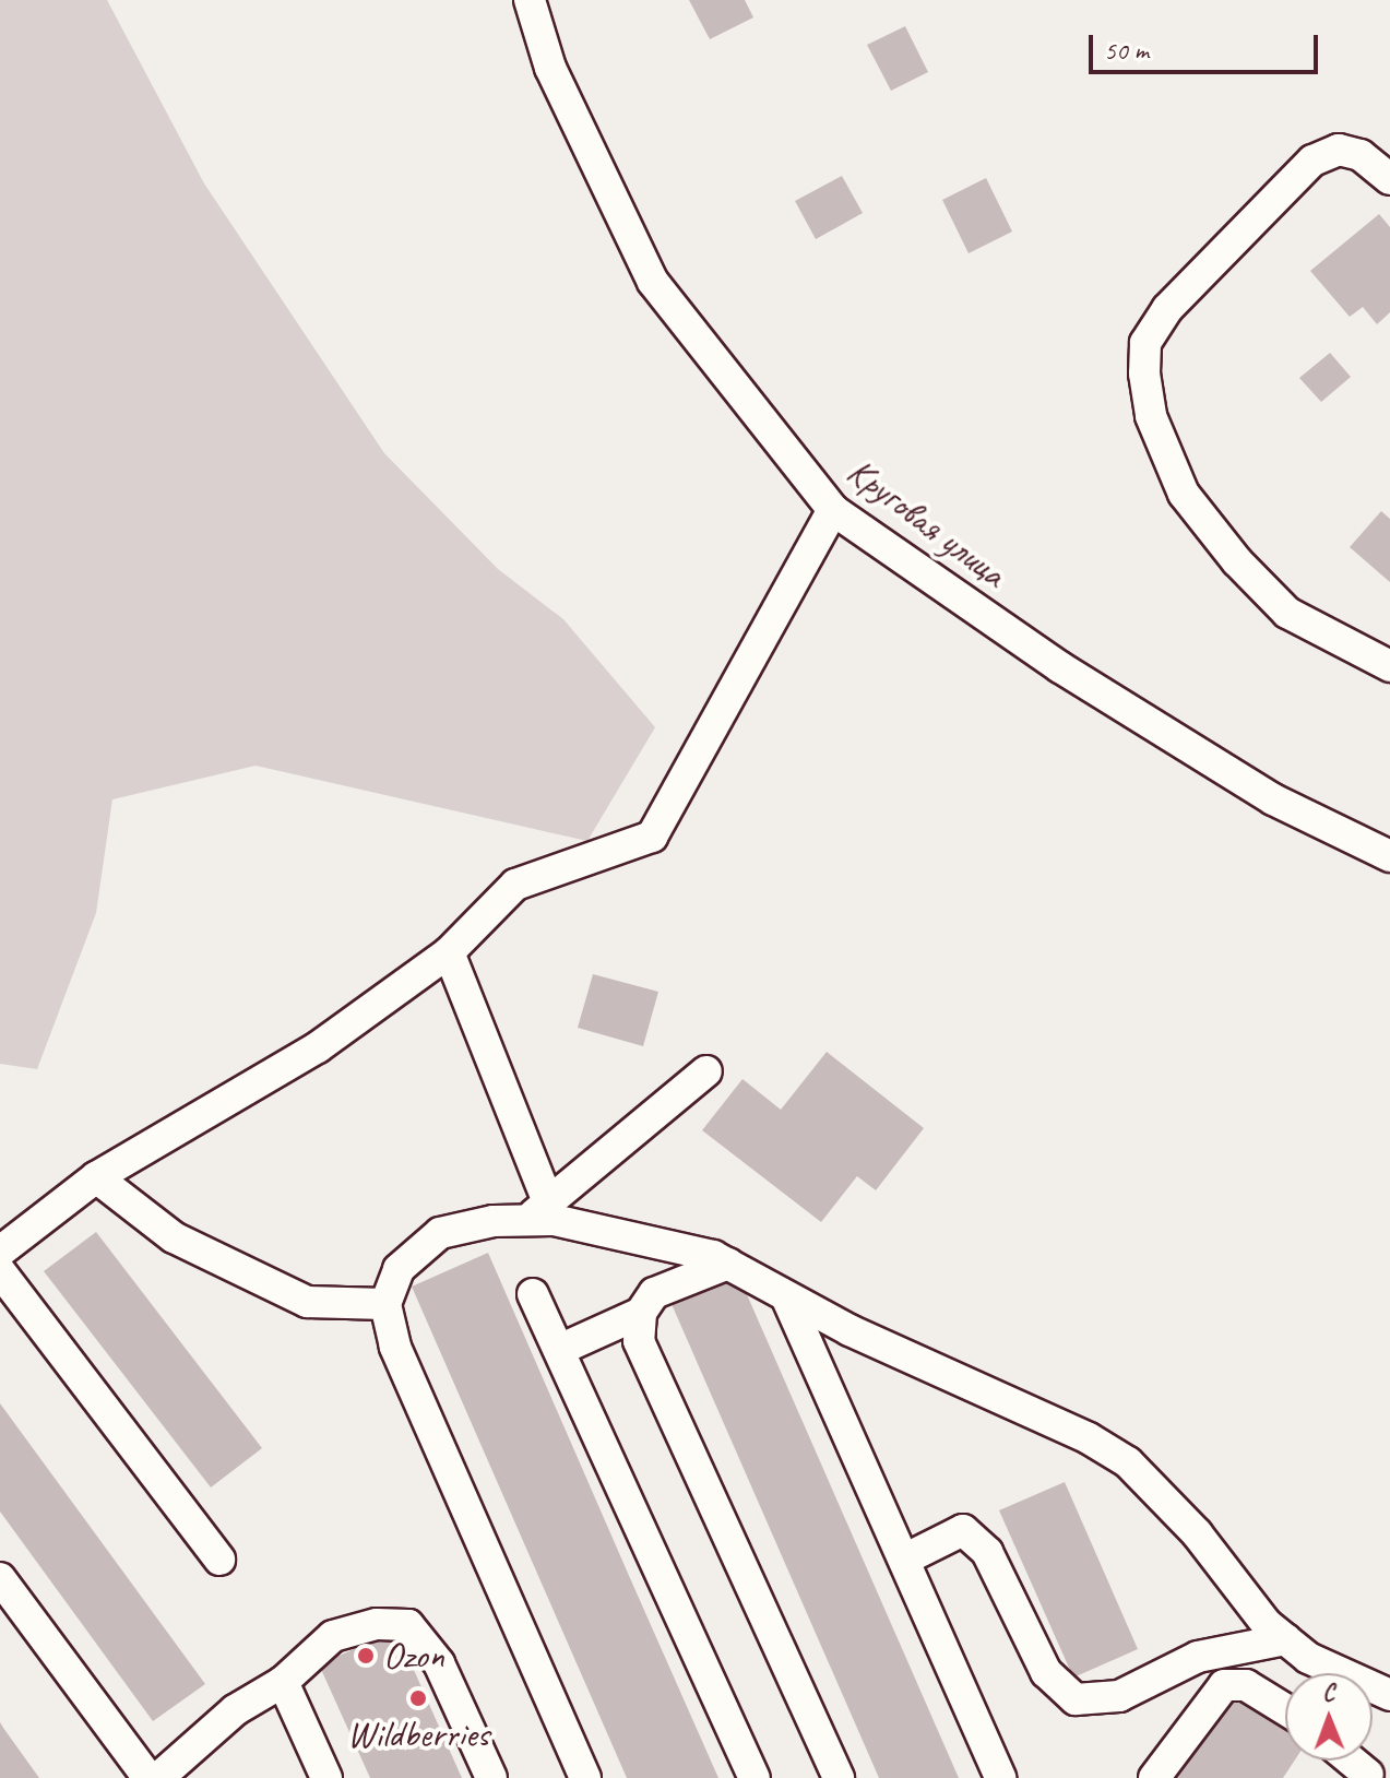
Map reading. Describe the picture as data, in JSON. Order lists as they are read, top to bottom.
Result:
{
  "streets": {
    "street": ["Круговая улица"]
  },
  "places": ["Ozon", "Wildberries"],
  "scale_bar": "50 m",
  "north": "top"
}
